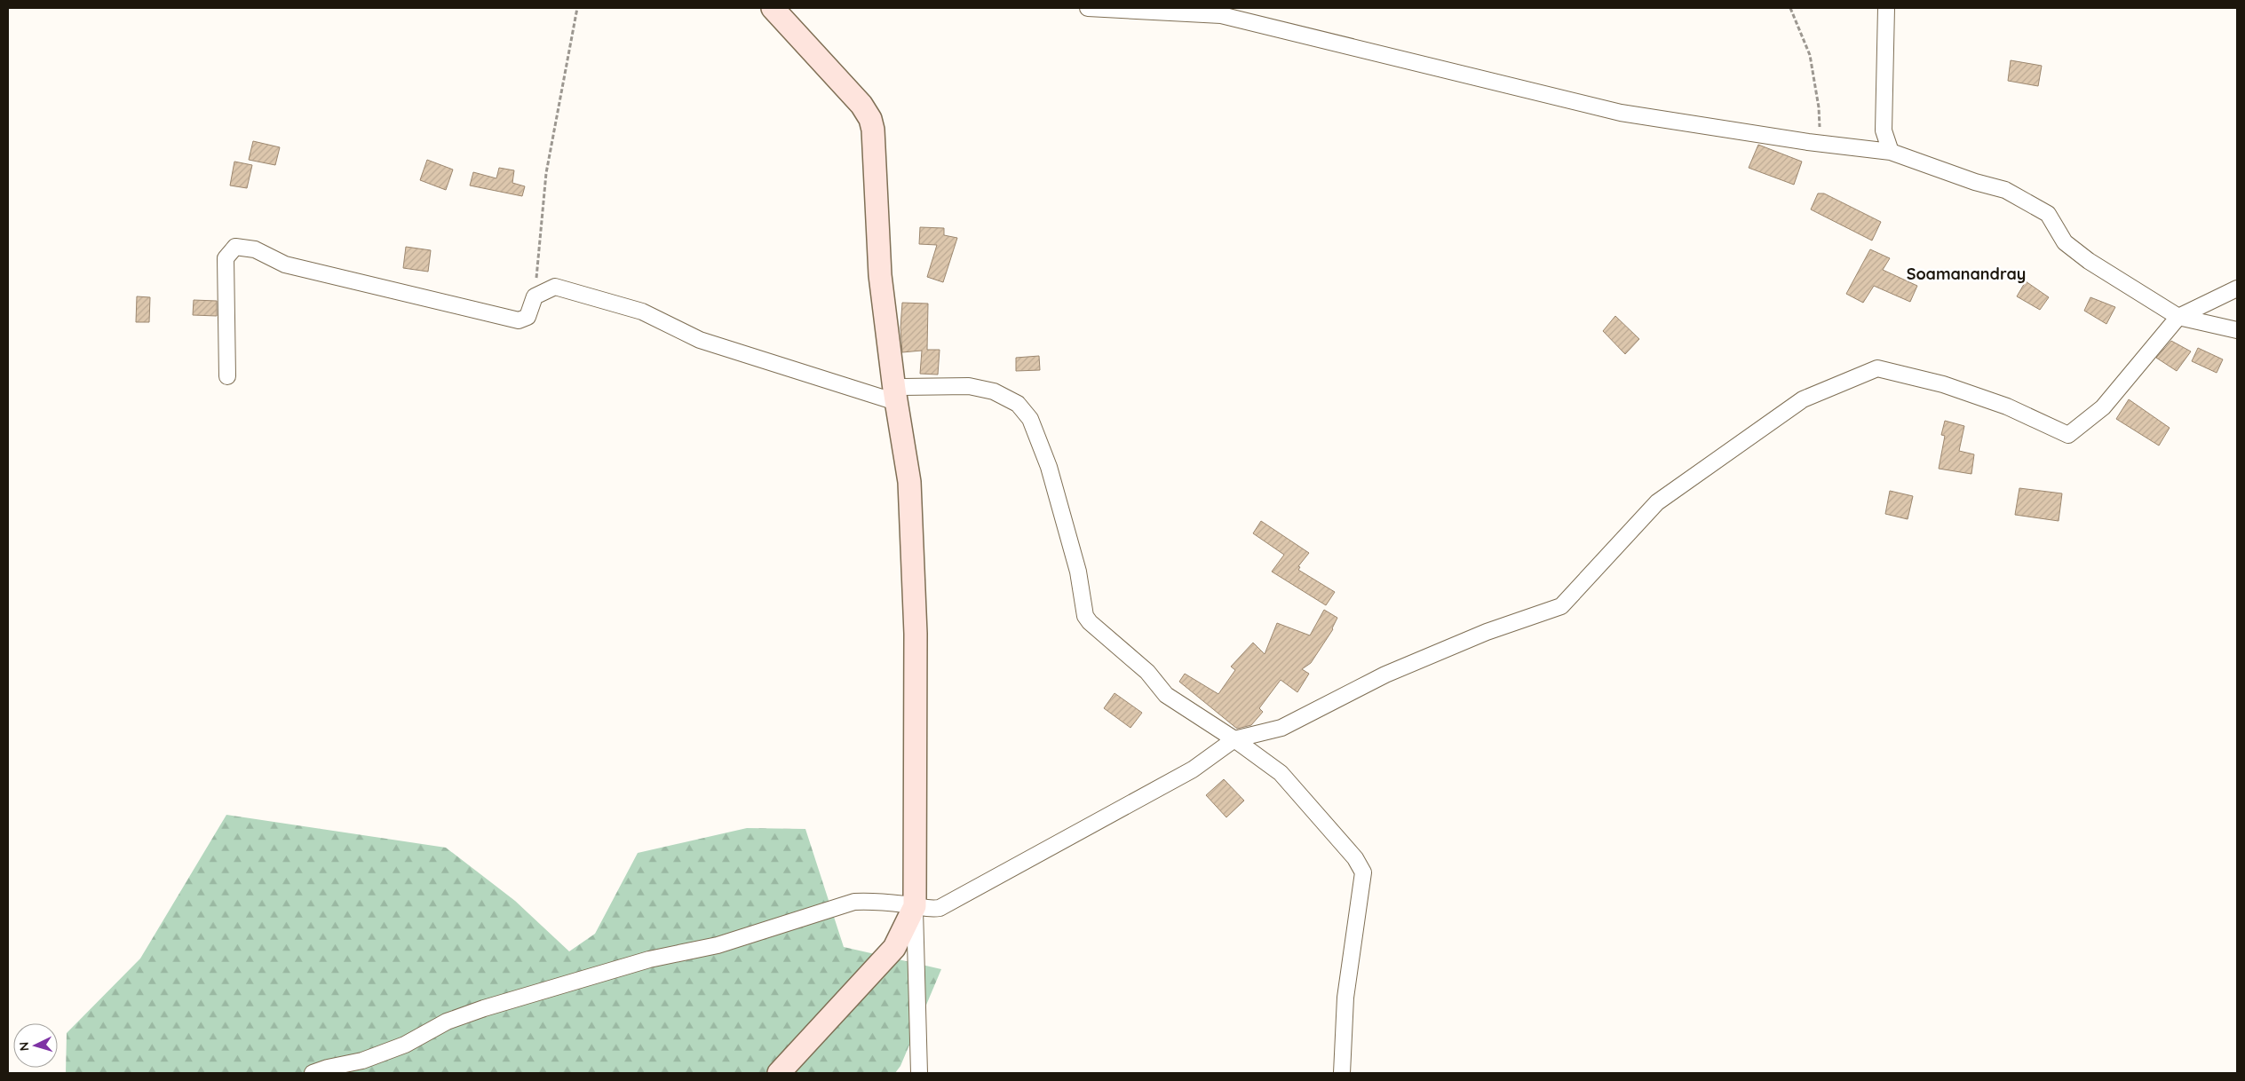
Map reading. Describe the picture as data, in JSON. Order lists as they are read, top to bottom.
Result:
{
  "districts": ["Soamanandray"],
  "north": "left"
}
